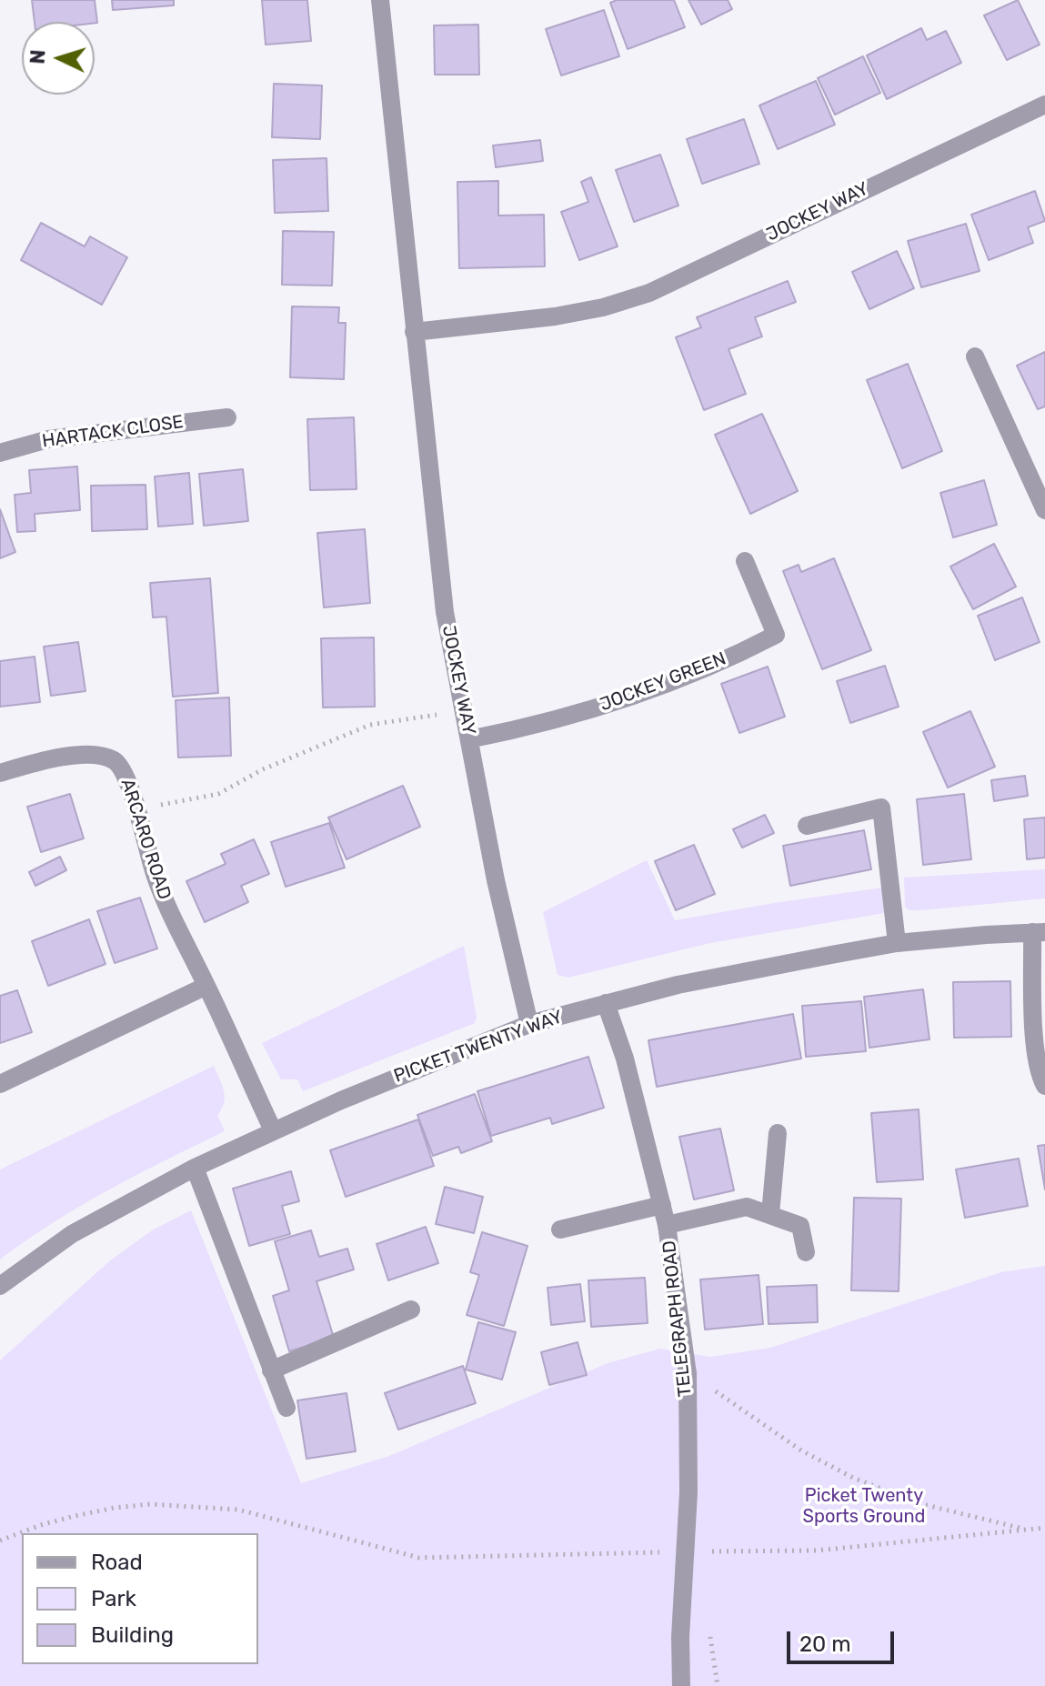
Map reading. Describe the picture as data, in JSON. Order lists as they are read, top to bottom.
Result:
{
  "streets": {
    "street": [
      "JOCKEY WAY",
      "HARTACK CLOSE",
      "JOCKEY GREEN",
      "ARCARO ROAD",
      "PICKET TWENTY WAY",
      "TELEGRAPH ROAD"
    ]
  },
  "crossings": [
    ["JOCKEY WAY", "JOCKEY GREEN"],
    ["JOCKEY WAY", "PICKET TWENTY WAY"],
    ["ARCARO ROAD", "PICKET TWENTY WAY"],
    ["PICKET TWENTY WAY", "TELEGRAPH ROAD"]
  ],
  "parks": ["Picket Twenty Sports Ground"],
  "legend": ["Road", "Park", "Building"],
  "scale_bar": "20 m",
  "north": "left"
}
